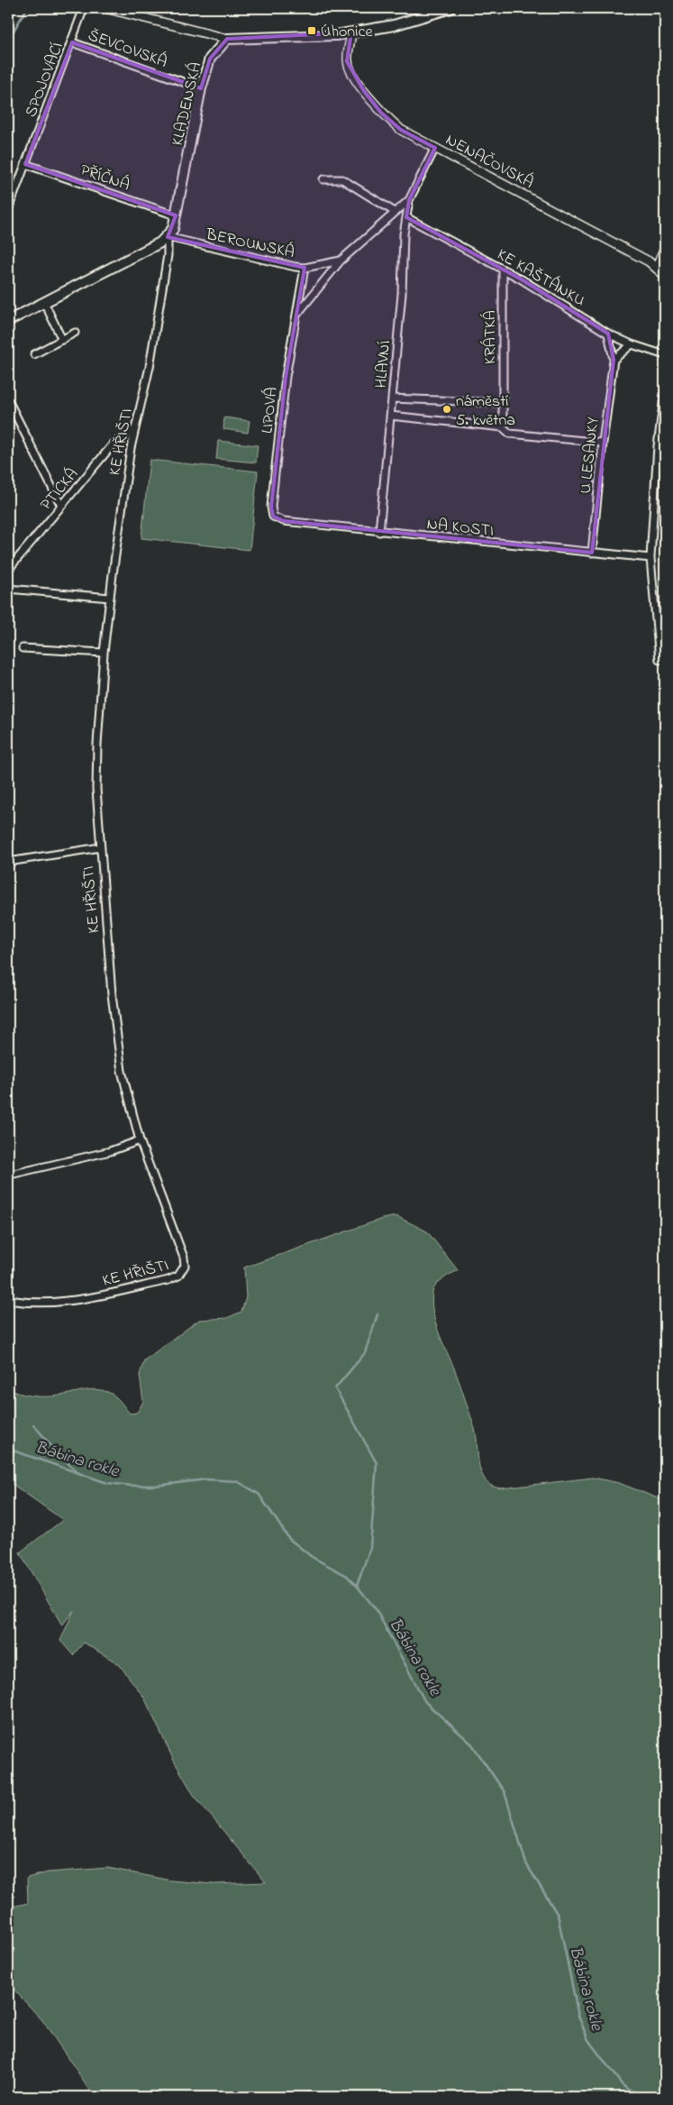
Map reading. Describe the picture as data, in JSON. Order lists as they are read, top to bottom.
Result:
{
  "streets": {
    "main road": ["KLADENSKÁ"],
    "street": [
      "ŠEVCOVSKÁ",
      "SPOJOVACÍ",
      "NENAČOVSKÁ",
      "PŘÍČNÁ",
      "BEROUNSKÁ",
      "KE KAŠTÁNKU",
      "KRÁTKÁ",
      "HLAVNÍ",
      "LIPOVÁ",
      "KE HŘIŠTI",
      "U LESANKY",
      "PTICKÁ",
      "NA KOSTI"
    ]
  },
  "crossings": [
    ["ŠEVCOVSKÁ", "SPOJOVACÍ"],
    ["ŠEVCOVSKÁ", "KLADENSKÁ"],
    ["SPOJOVACÍ", "PŘÍČNÁ"],
    ["KLADENSKÁ", "PŘÍČNÁ"],
    ["KLADENSKÁ", "BEROUNSKÁ"],
    ["KLADENSKÁ", "KE HŘIŠTI"],
    ["BEROUNSKÁ", "LIPOVÁ"],
    ["BEROUNSKÁ", "KE HŘIŠTI"],
    ["KE KAŠTÁNKU", "KRÁTKÁ"],
    ["KE KAŠTÁNKU", "HLAVNÍ"],
    ["KE KAŠTÁNKU", "U LESANKY"],
    ["HLAVNÍ", "NA KOSTI"],
    ["LIPOVÁ", "NA KOSTI"],
    ["KE HŘIŠTI", "PTICKÁ"],
    ["U LESANKY", "NA KOSTI"]
  ],
  "water": ["Bábina rokle"],
  "places": {
    "transit": ["Úhonice"],
    "other": ["náměstí 5. května"]
  }
}
